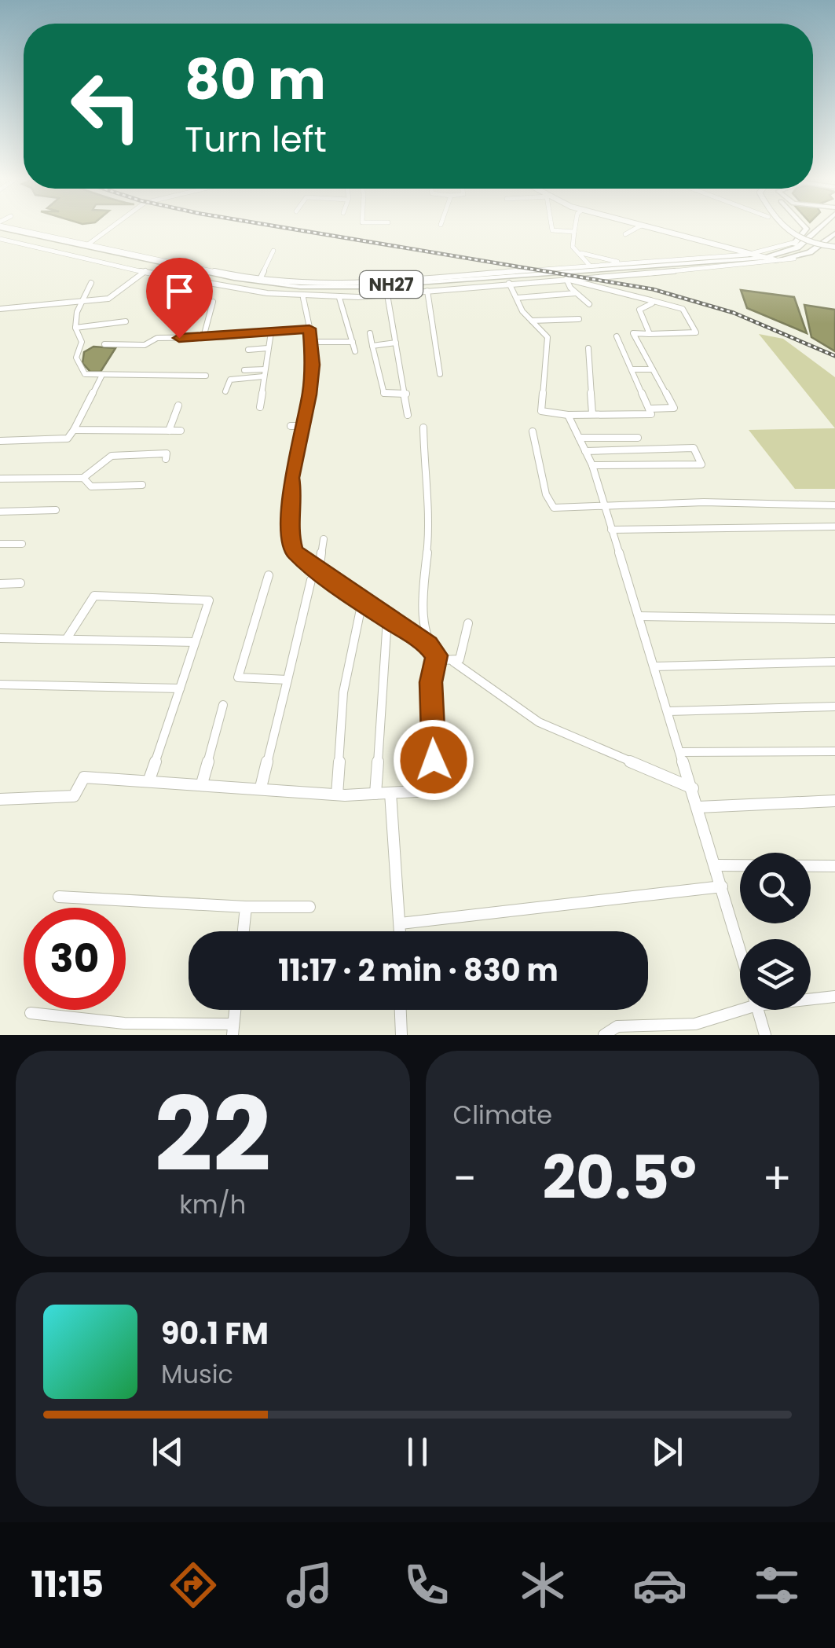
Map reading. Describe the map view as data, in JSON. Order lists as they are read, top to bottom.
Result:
{
  "streets": {
    "highway": ["NH27"]
  },
  "page": {
    "turn": ["80 m", "Turn left"],
    "limit": "30",
    "trip": "11:17 · 2 min · 830 m",
    "tile": [
      ["22", "km/h"],
      "Climate"
    ],
    "heat": ["−", "20.5°", "+"],
    "song": ["90.1 FM", "Music"],
    "tabs": "11:15"
  }
}
